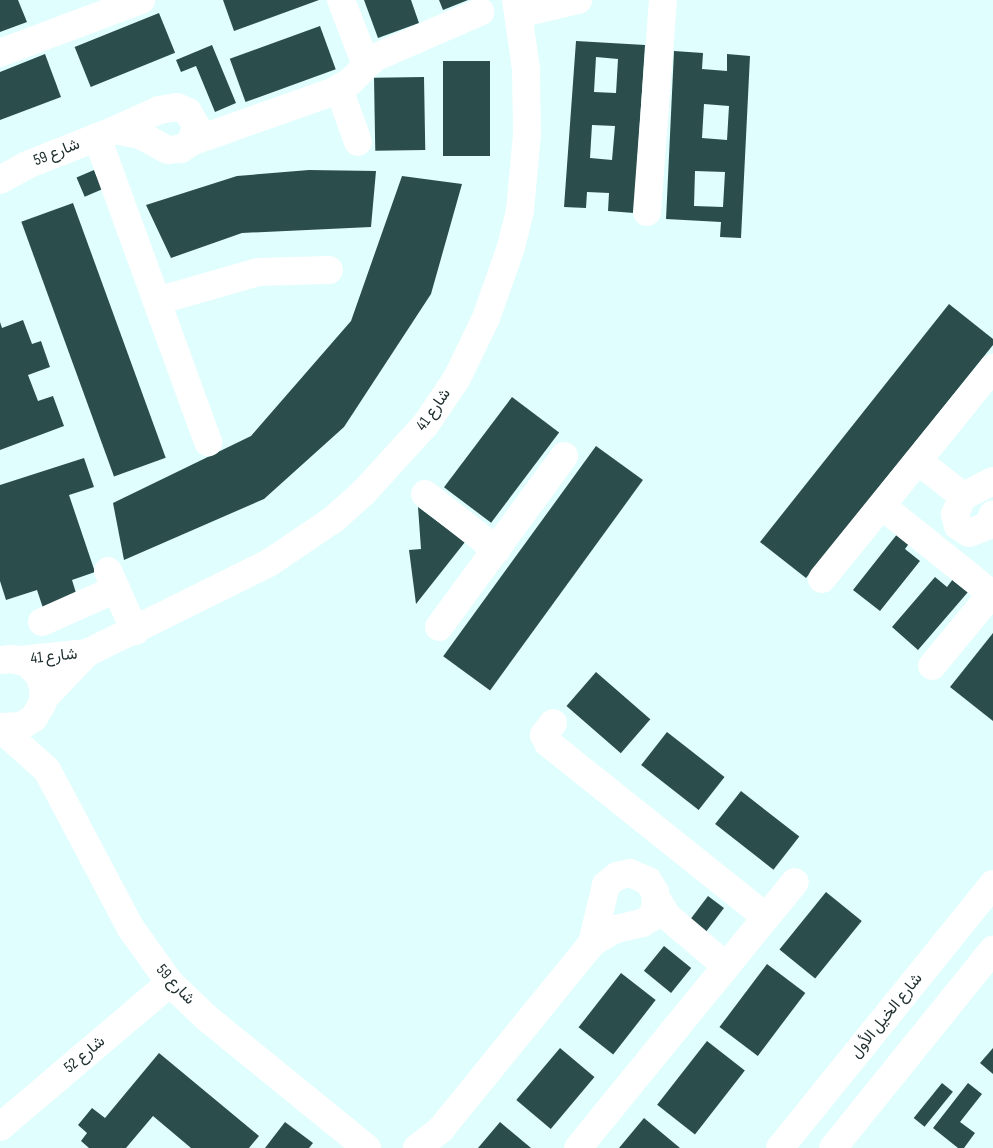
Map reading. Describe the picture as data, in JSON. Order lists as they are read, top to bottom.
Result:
{
  "streets": {
    "street": [
      "شارع 59",
      "شارع 41",
      "شارع الخيل الأول",
      "شارع 52"
    ]
  },
  "crossings": [
    ["شارع 59", "شارع 41"],
    ["شارع 59", "شارع 52"]
  ]
}
